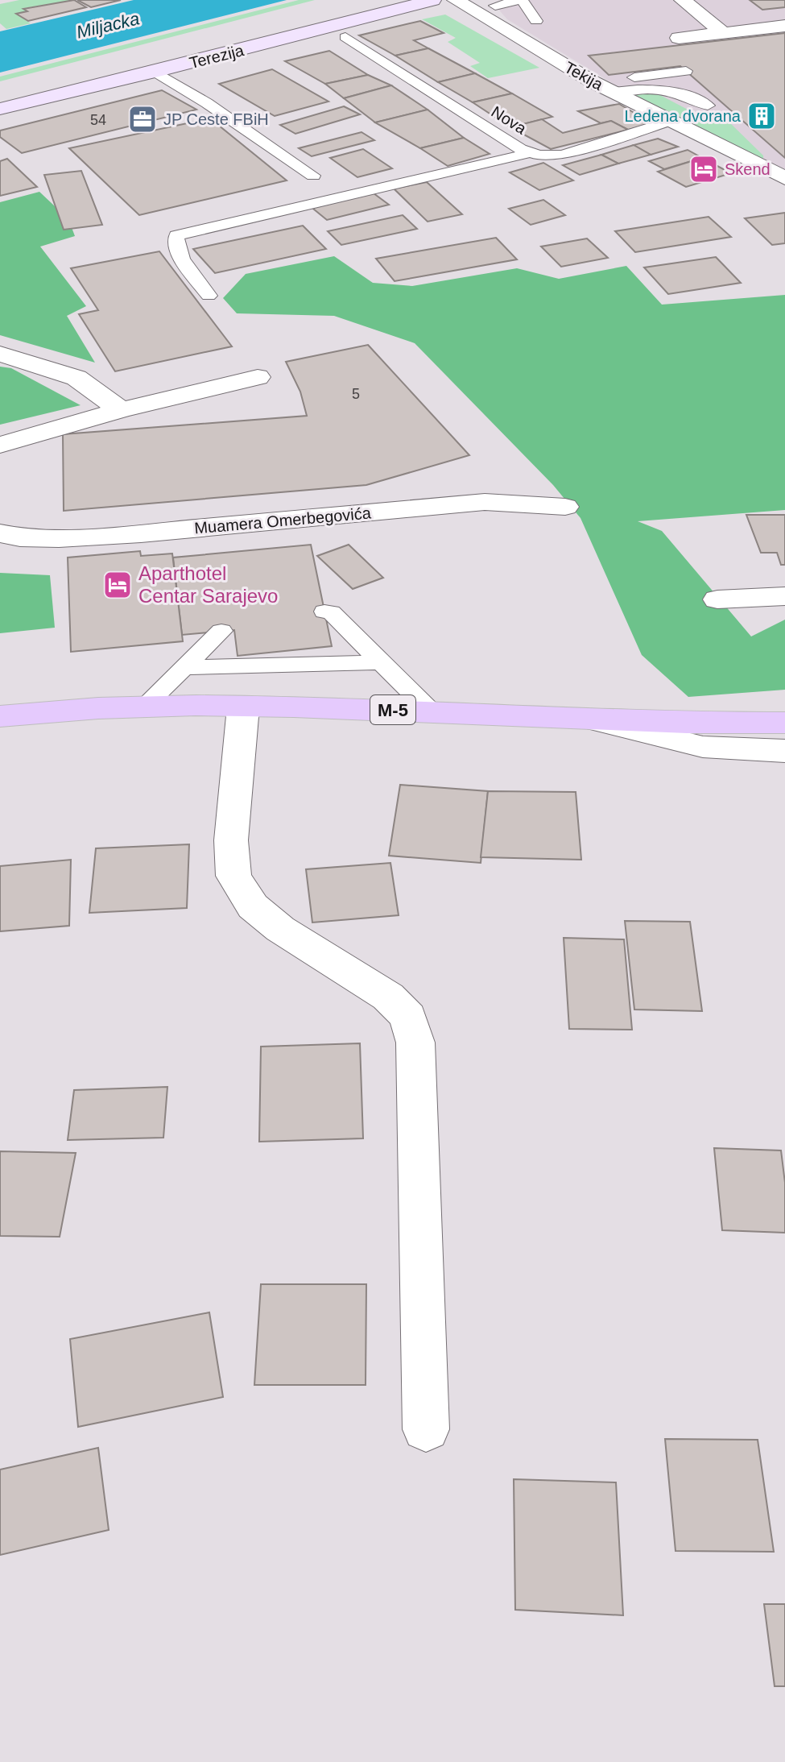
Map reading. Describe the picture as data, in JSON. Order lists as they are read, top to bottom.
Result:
{
  "streets": {
    "main road": ["Terezija", "M-5"],
    "street": ["Tekija", "Muamera Omerbegovića"],
    "lane": ["Nova"]
  },
  "crossings": [
    ["Tekija", "Nova"]
  ],
  "water": ["Miljacka"],
  "places": {
    "building": ["Ledena dvorana"],
    "office": ["JP Ceste FBiH"],
    "hotel": ["Skend", "Aparthotel Centar Sarajevo"]
  },
  "house_numbers": ["54", "5"]
}
